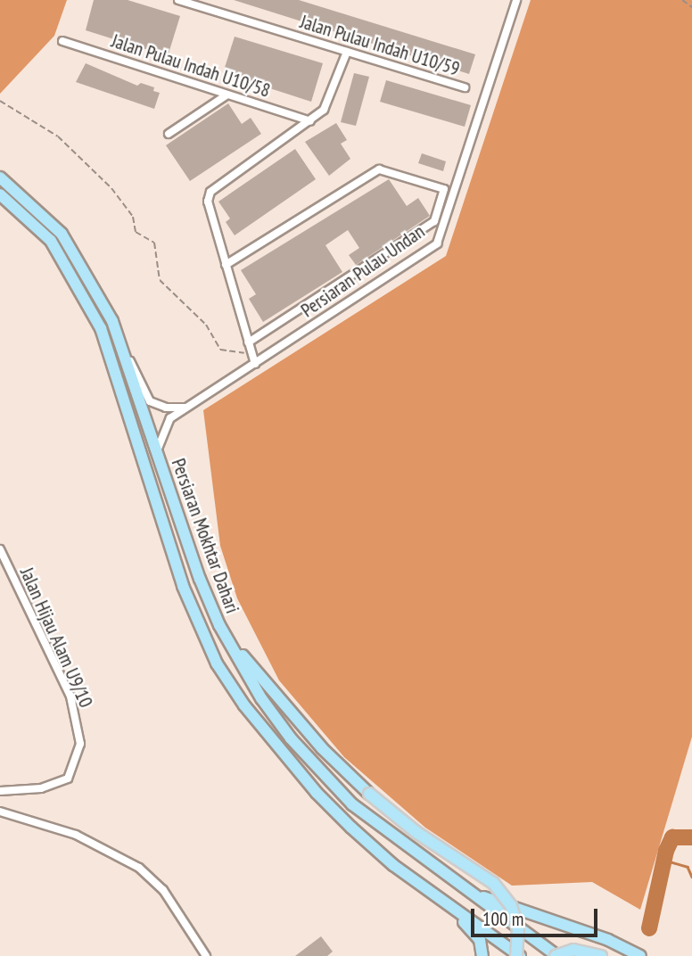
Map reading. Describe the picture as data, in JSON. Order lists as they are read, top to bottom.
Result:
{
  "streets": {
    "main road": ["Persiaran Mokhtar Dahari"],
    "street": [
      "Jalan Pulau Indah U10/59",
      "Jalan Pulau Indah U10/58",
      "Persiaran Pulau Undan",
      "Jalan Hijau Alam U9/10"
    ]
  },
  "crossings": [
    ["Persiaran Pulau Undan", "Persiaran Mokhtar Dahari"]
  ],
  "scale_bar": "100 m"
}
